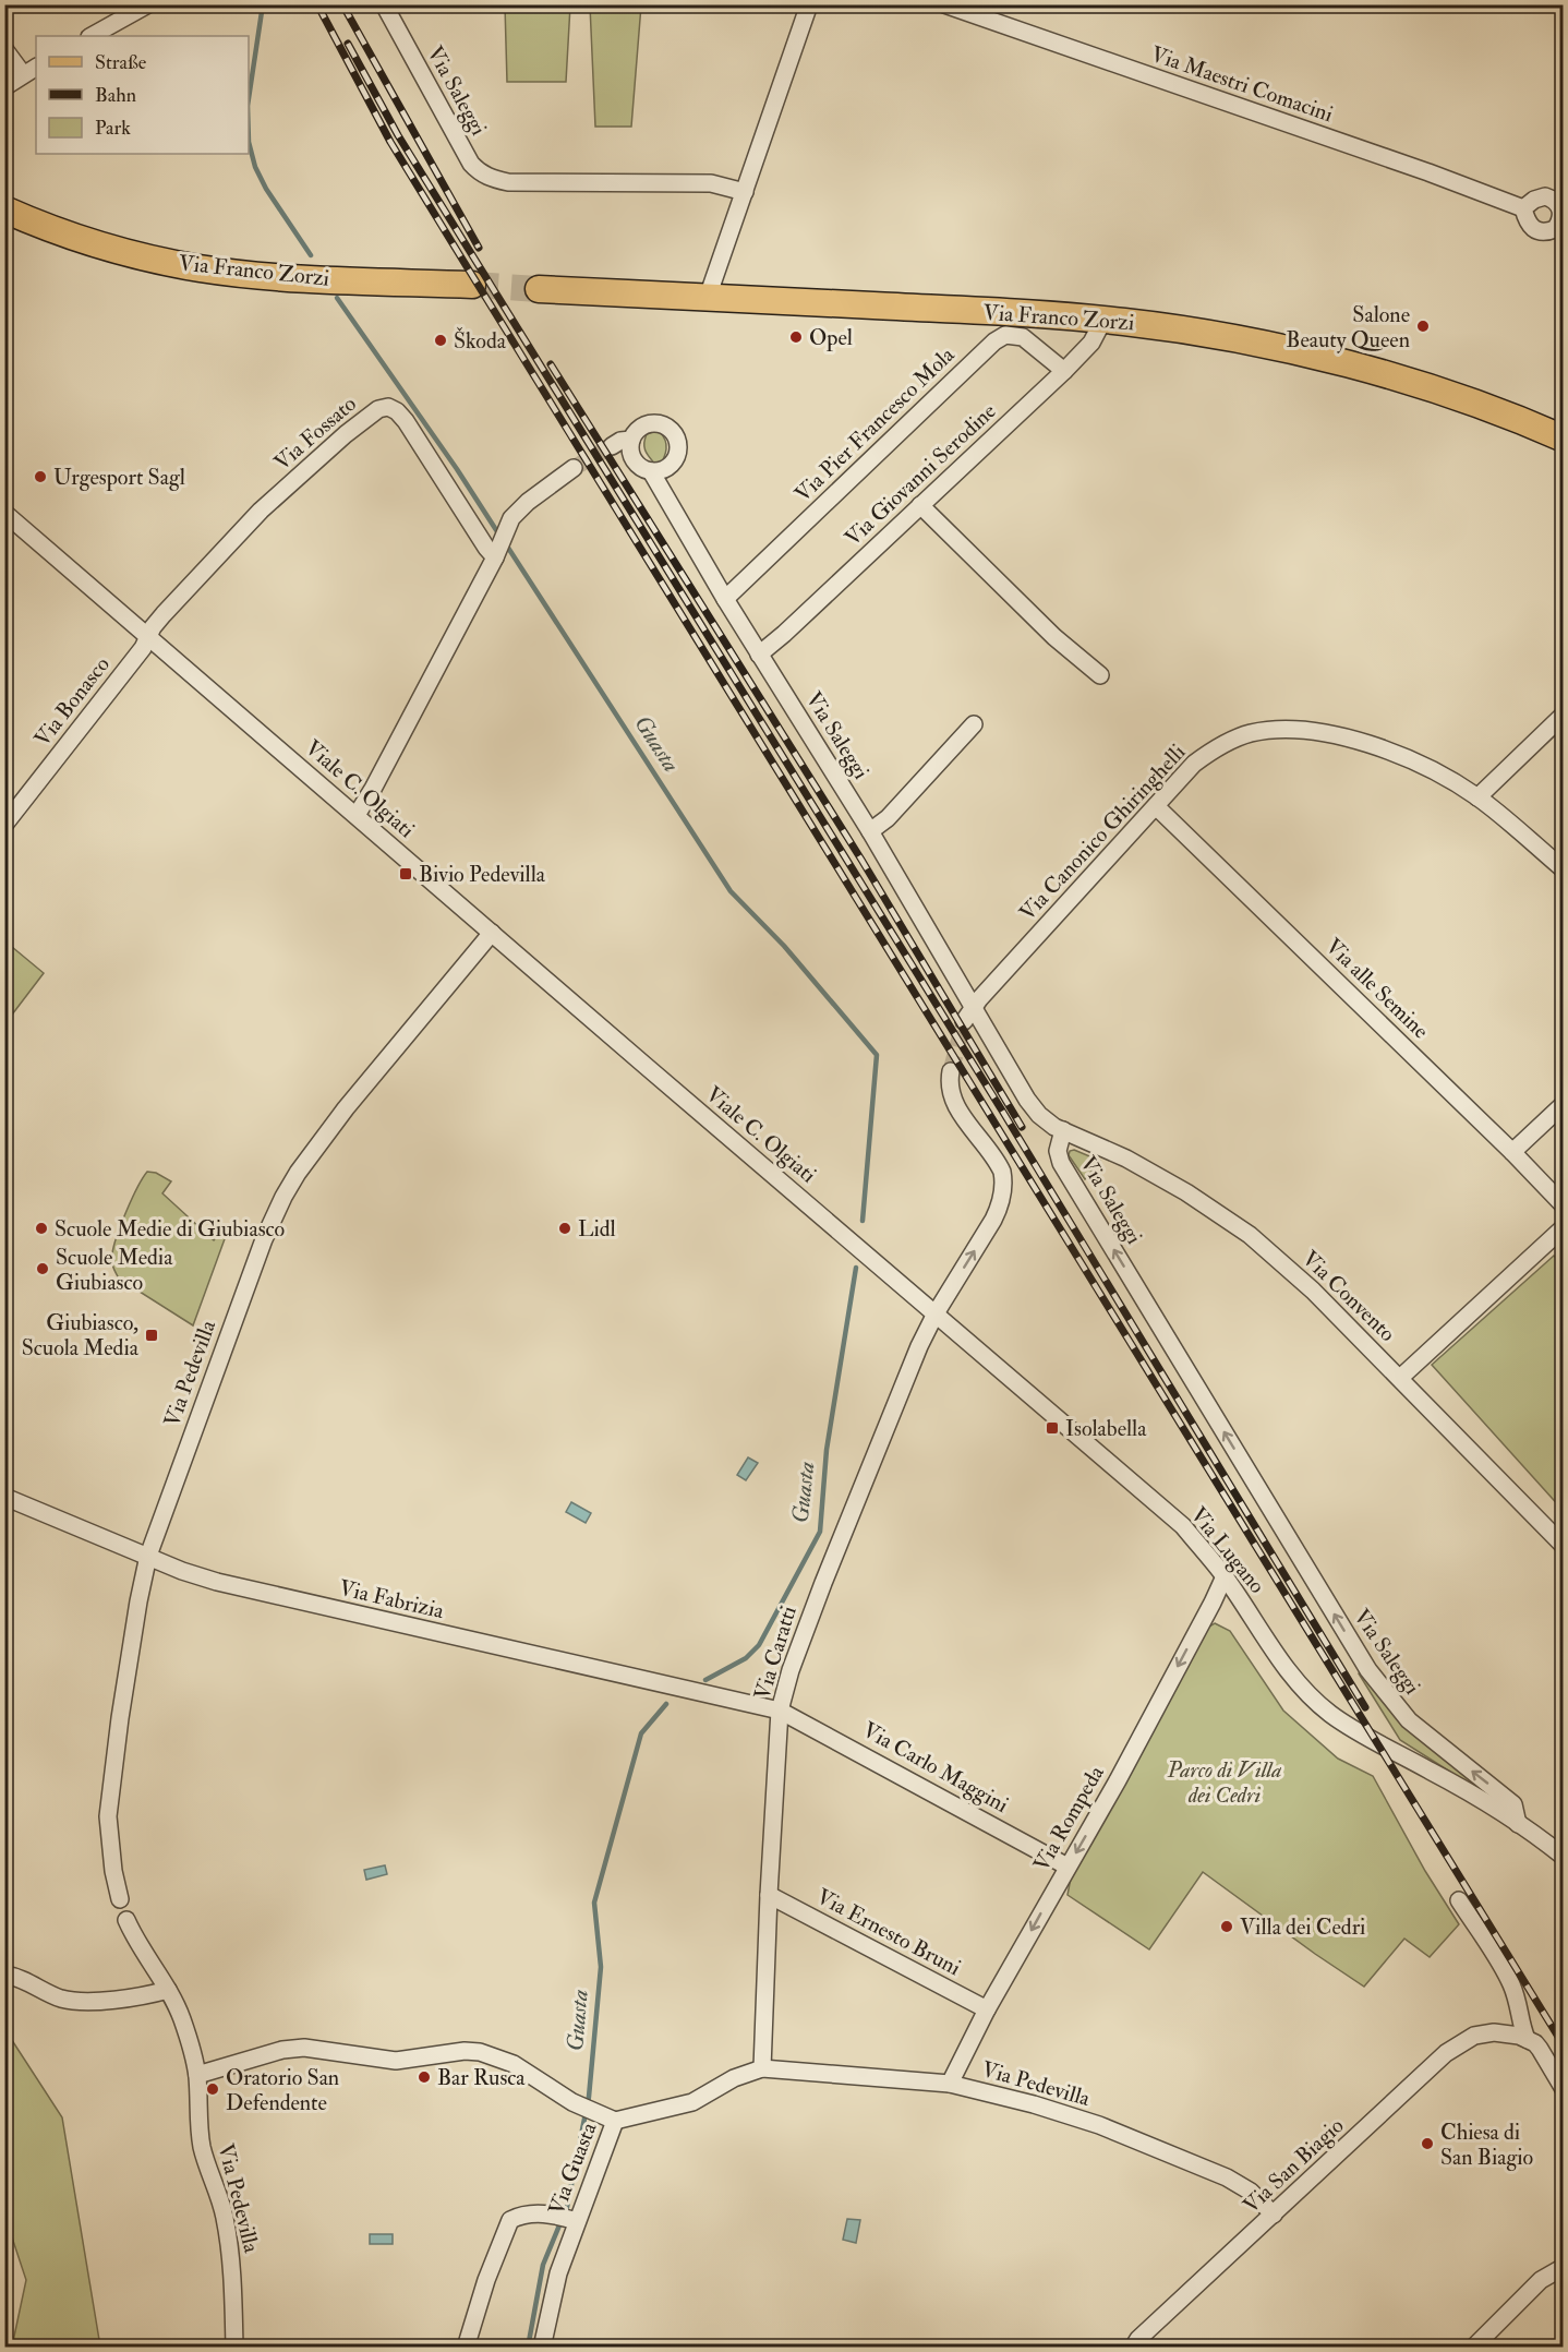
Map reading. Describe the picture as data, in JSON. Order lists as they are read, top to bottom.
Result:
{
  "streets": {
    "main road": ["Via Franco Zorzi"],
    "street": [
      "Via Maestri Comacini",
      "Via Saleggi",
      "Via Pier Francesco Mola",
      "Via Fossato",
      "Via Giovanni Serodine",
      "Via Bonasco",
      "Viale C. Olgiati",
      "Via Canonico Ghiringhelli",
      "Via alle Semine",
      "Via Convento",
      "Via Pedevilla",
      "Via Lugano",
      "Via Fabrizia",
      "Via Caratti",
      "Via Carlo Maggini",
      "Via Rompeda",
      "Via Ernesto Bruni",
      "Via San Biagio",
      "Via Guasta"
    ]
  },
  "crossings": [
    ["Via Saleggi", "Via Pier Francesco Mola"],
    ["Via Saleggi", "Via Giovanni Serodine"],
    ["Via Saleggi", "Via Canonico Ghiringhelli"],
    ["Via Saleggi", "Via Convento"],
    ["Via Saleggi", "Via Lugano"],
    ["Via Franco Zorzi", "Via Giovanni Serodine"],
    ["Via Pier Francesco Mola", "Via Giovanni Serodine"],
    ["Via Fossato", "Via Bonasco"],
    ["Via Fossato", "Viale C. Olgiati"],
    ["Via Bonasco", "Viale C. Olgiati"],
    ["Viale C. Olgiati", "Via Pedevilla"],
    ["Viale C. Olgiati", "Via Lugano"],
    ["Via Canonico Ghiringhelli", "Via alle Semine"],
    ["Via Pedevilla", "Via Fabrizia"],
    ["Via Pedevilla", "Via Caratti"],
    ["Via Pedevilla", "Via Rompeda"],
    ["Via Pedevilla", "Via San Biagio"],
    ["Via Pedevilla", "Via Guasta"],
    ["Via Lugano", "Via Caratti"],
    ["Via Lugano", "Via Rompeda"],
    ["Via Fabrizia", "Via Caratti"],
    ["Via Fabrizia", "Via Carlo Maggini"],
    ["Via Caratti", "Via Carlo Maggini"],
    ["Via Caratti", "Via Ernesto Bruni"],
    ["Via Caratti", "Via Guasta"],
    ["Via Carlo Maggini", "Via Rompeda"],
    ["Via Rompeda", "Via Ernesto Bruni"]
  ],
  "one_way": ["Via Saleggi", "Via Rompeda"],
  "water": ["Guasta"],
  "parks": ["Parco di Villa dei Cedri"],
  "places": {
    "other": [
      "Salone Beauty Queen",
      "Opel",
      "Škoda",
      "Urgesport Sagl",
      "Scuole Medie di Giubiasco",
      "Lidl",
      "Scuole Media Giubiasco",
      "Villa dei Cedri",
      "Bar Rusca",
      "Oratorio San Defendente",
      "Chiesa di San Biagio"
    ],
    "transit": ["Bivio Pedevilla", "Giubiasco, Scuola Media", "Isolabella"]
  },
  "legend": ["Straße", "Bahn", "Park"]
}
